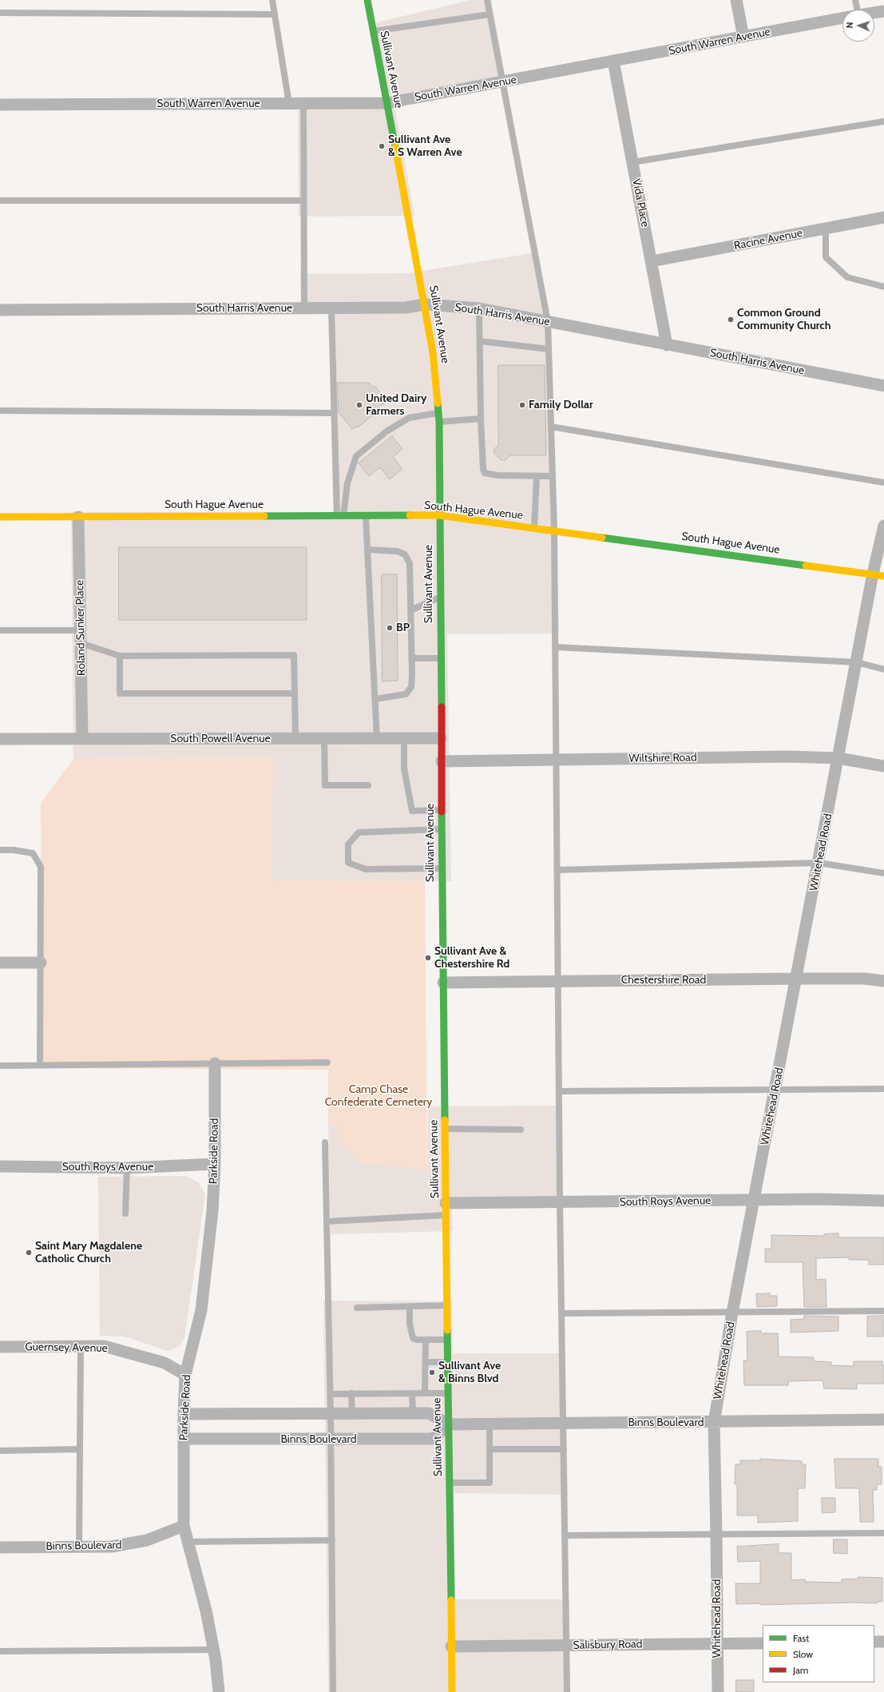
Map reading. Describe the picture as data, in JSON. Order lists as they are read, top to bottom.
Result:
{
  "streets": {
    "main road": ["Sullivant Avenue", "South Hague Avenue"],
    "street": [
      "South Warren Avenue",
      "Vida Place",
      "Racine Avenue",
      "South Harris Avenue",
      "Roland Sunker Place",
      "South Powell Avenue",
      "Wiltshire Road",
      "Whitehead Road",
      "Chestershire Road",
      "Parkside Road",
      "South Roys Avenue",
      "Guernsey Avenue",
      "Binns Boulevard",
      "Salisbury Road"
    ]
  },
  "crossings": [
    ["South Warren Avenue", "Sullivant Avenue"],
    ["South Warren Avenue", "Vida Place"],
    ["Sullivant Avenue", "South Harris Avenue"],
    ["Sullivant Avenue", "South Hague Avenue"],
    ["Sullivant Avenue", "South Powell Avenue"],
    ["Sullivant Avenue", "Wiltshire Road"],
    ["Sullivant Avenue", "Chestershire Road"],
    ["Sullivant Avenue", "South Roys Avenue"],
    ["Sullivant Avenue", "Binns Boulevard"],
    ["Sullivant Avenue", "Salisbury Road"],
    ["Vida Place", "Racine Avenue"],
    ["Vida Place", "South Harris Avenue"],
    ["South Hague Avenue", "Roland Sunker Place"],
    ["South Hague Avenue", "Whitehead Road"],
    ["Roland Sunker Place", "South Powell Avenue"],
    ["Wiltshire Road", "Whitehead Road"],
    ["Whitehead Road", "Chestershire Road"],
    ["Whitehead Road", "South Roys Avenue"],
    ["Whitehead Road", "Binns Boulevard"],
    ["Whitehead Road", "Salisbury Road"],
    ["Parkside Road", "South Roys Avenue"],
    ["Parkside Road", "Guernsey Avenue"],
    ["Parkside Road", "Binns Boulevard"]
  ],
  "parks": ["Camp Chase Confederate Cemetery"],
  "places": [
    "Sullivant Ave & S Warren Ave",
    "Common Ground Community Church",
    "United Dairy Farmers",
    "Family Dollar",
    "BP",
    "Sullivant Ave & Chestershire Rd",
    "Saint Mary Magdalene Catholic Church",
    "Sullivant Ave & Binns Blvd"
  ],
  "legend": ["Fast", "Slow", "Jam"],
  "north": "left"
}
